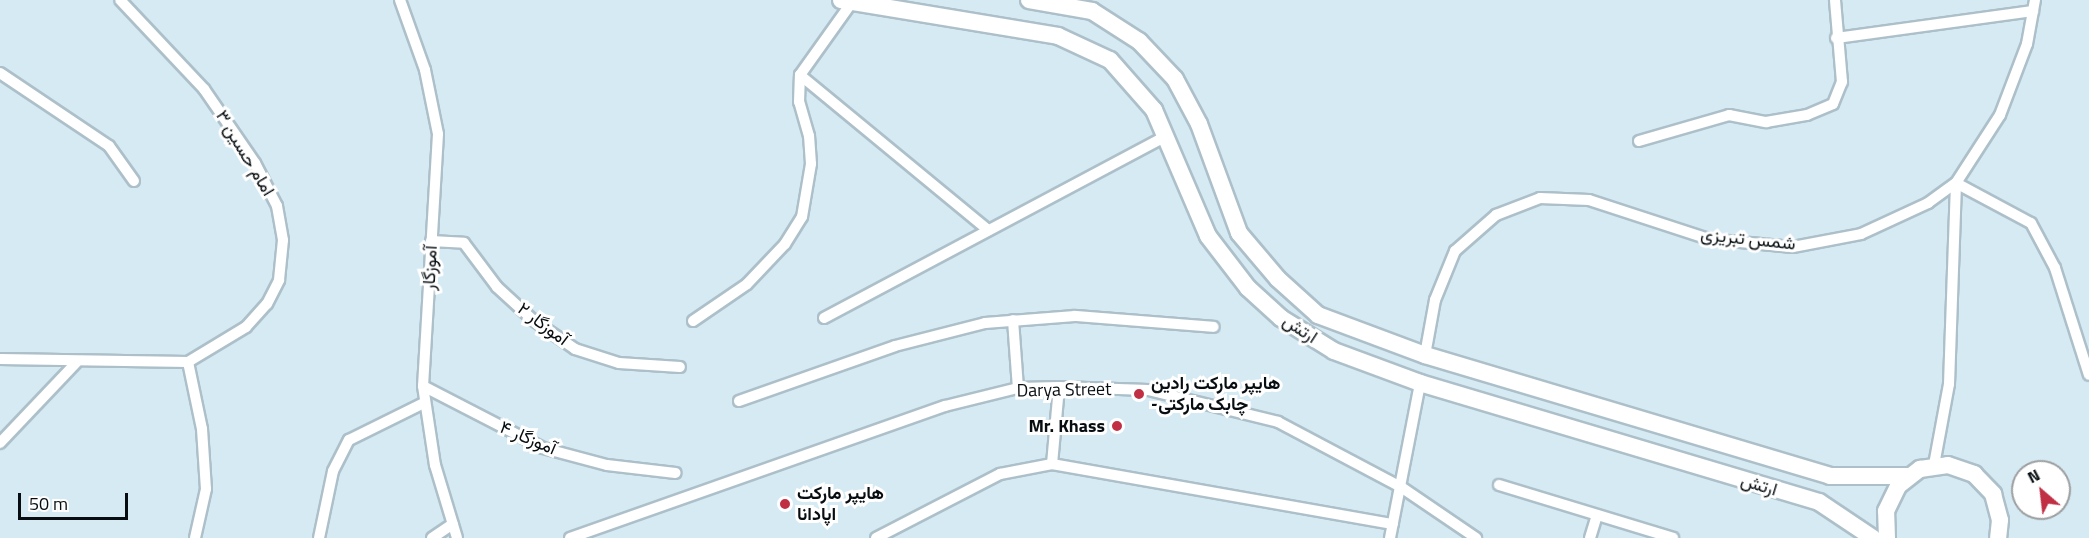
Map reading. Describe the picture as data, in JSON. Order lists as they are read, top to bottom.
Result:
{
  "streets": {
    "main road": ["ارتش"],
    "street": [
      "امام حسین ۳",
      "شمس تبریزی",
      "آموزگار",
      "آموزگار ۲",
      "Darya Street",
      "آموزگار ۴"
    ]
  },
  "crossings": [
    ["شمس تبریزی", "ارتش"],
    ["آموزگار", "آموزگار ۲"],
    ["آموزگار", "آموزگار ۴"]
  ],
  "places": ["هایپر مارکت رادین -چابک مارکتی", "Mr. Khass", "هایپر مارکت اپادانا"],
  "scale_bar": "50 m",
  "north": "top left"
}
